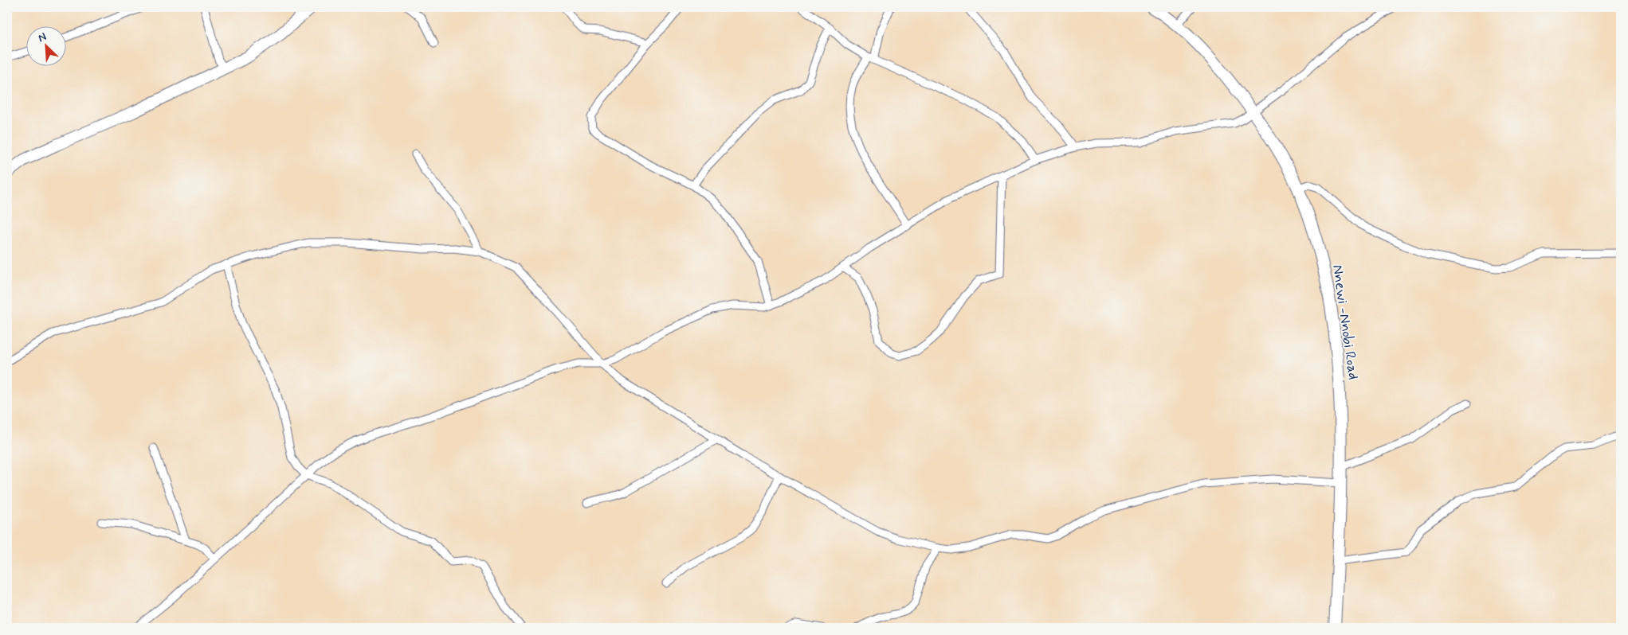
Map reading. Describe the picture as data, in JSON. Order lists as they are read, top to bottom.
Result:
{
  "streets": {
    "main road": ["Nnewi -Nnobi Road"]
  },
  "north": "top left"
}
